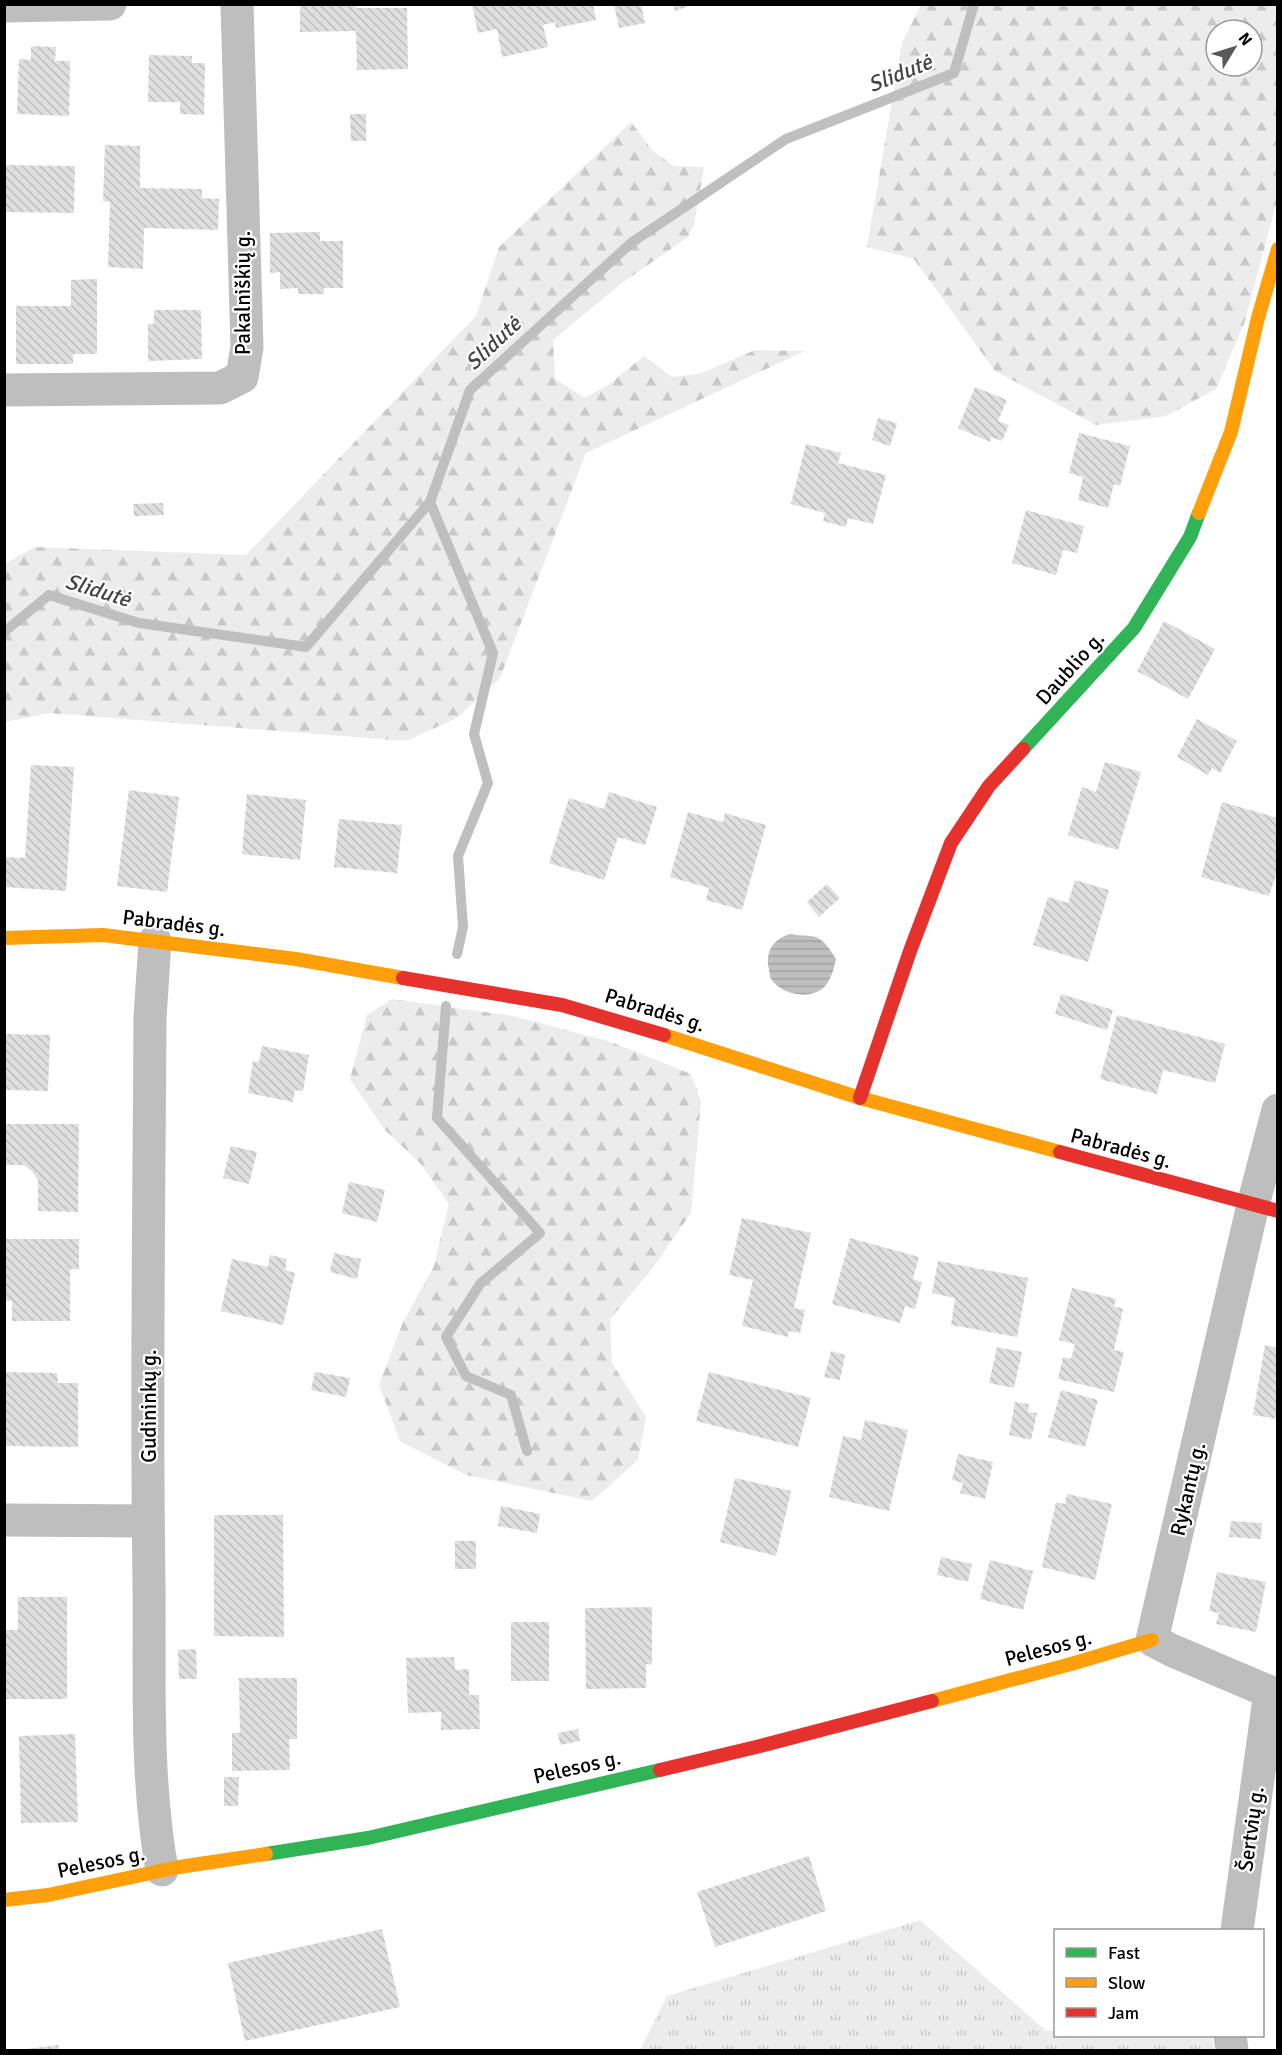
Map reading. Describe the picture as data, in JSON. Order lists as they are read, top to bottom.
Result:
{
  "streets": {
    "street": [
      "Pakalniškių g.",
      "Daublio g.",
      "Pabradės g.",
      "Gudininkų g.",
      "Rykantų g.",
      "Pelesos g.",
      "Šertvių g."
    ]
  },
  "crossings": [
    ["Daublio g.", "Pabradės g."],
    ["Pabradės g.", "Gudininkų g."],
    ["Pabradės g.", "Rykantų g."],
    ["Gudininkų g.", "Pelesos g."],
    ["Rykantų g.", "Pelesos g."]
  ],
  "water": ["Slidutė"],
  "legend": ["Fast", "Slow", "Jam"],
  "north": "top right"
}
